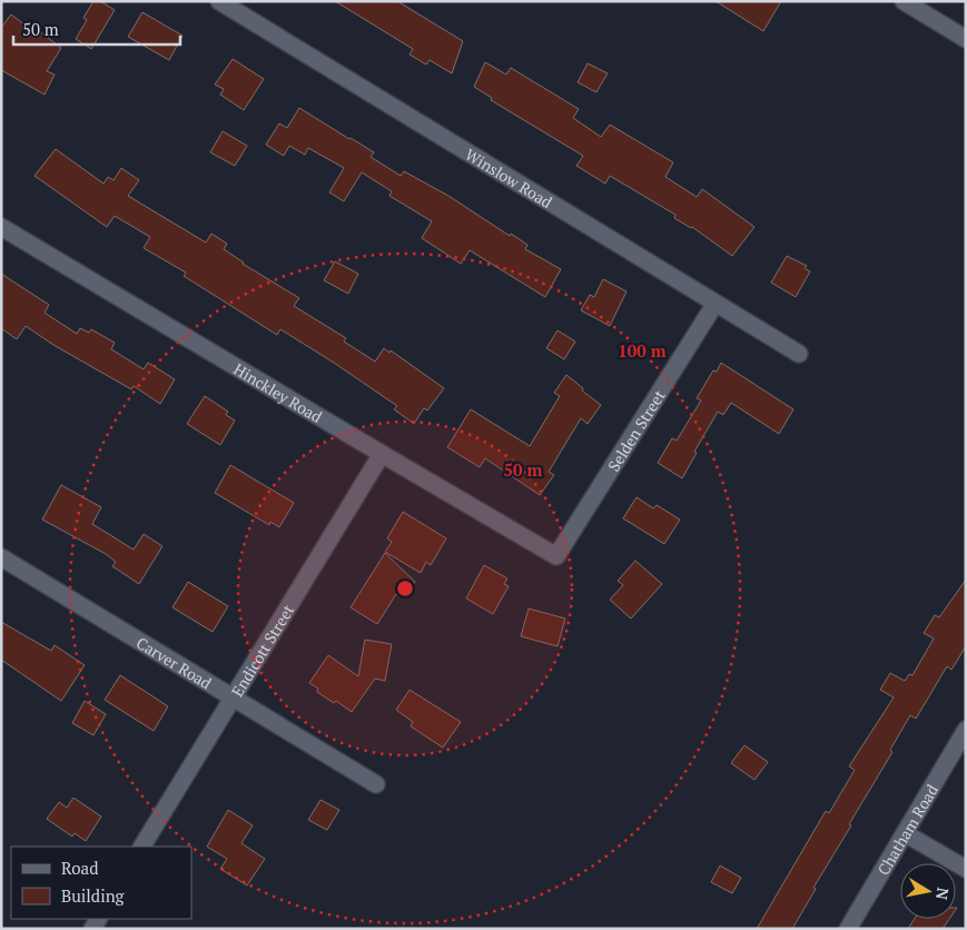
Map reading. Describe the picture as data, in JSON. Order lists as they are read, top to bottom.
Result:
{
  "streets": {
    "street": [
      "Winslow Road",
      "Hinckley Road",
      "Selden Street",
      "Endicott Street",
      "Carver Road",
      "Chatham Road"
    ]
  },
  "crossings": [
    ["Winslow Road", "Selden Street"],
    ["Hinckley Road", "Selden Street"],
    ["Hinckley Road", "Endicott Street"],
    ["Endicott Street", "Carver Road"]
  ],
  "legend": ["Road", "Building"],
  "scale_bar": "50 m",
  "north": "right",
  "rings": ["100 m", "50 m"]
}
